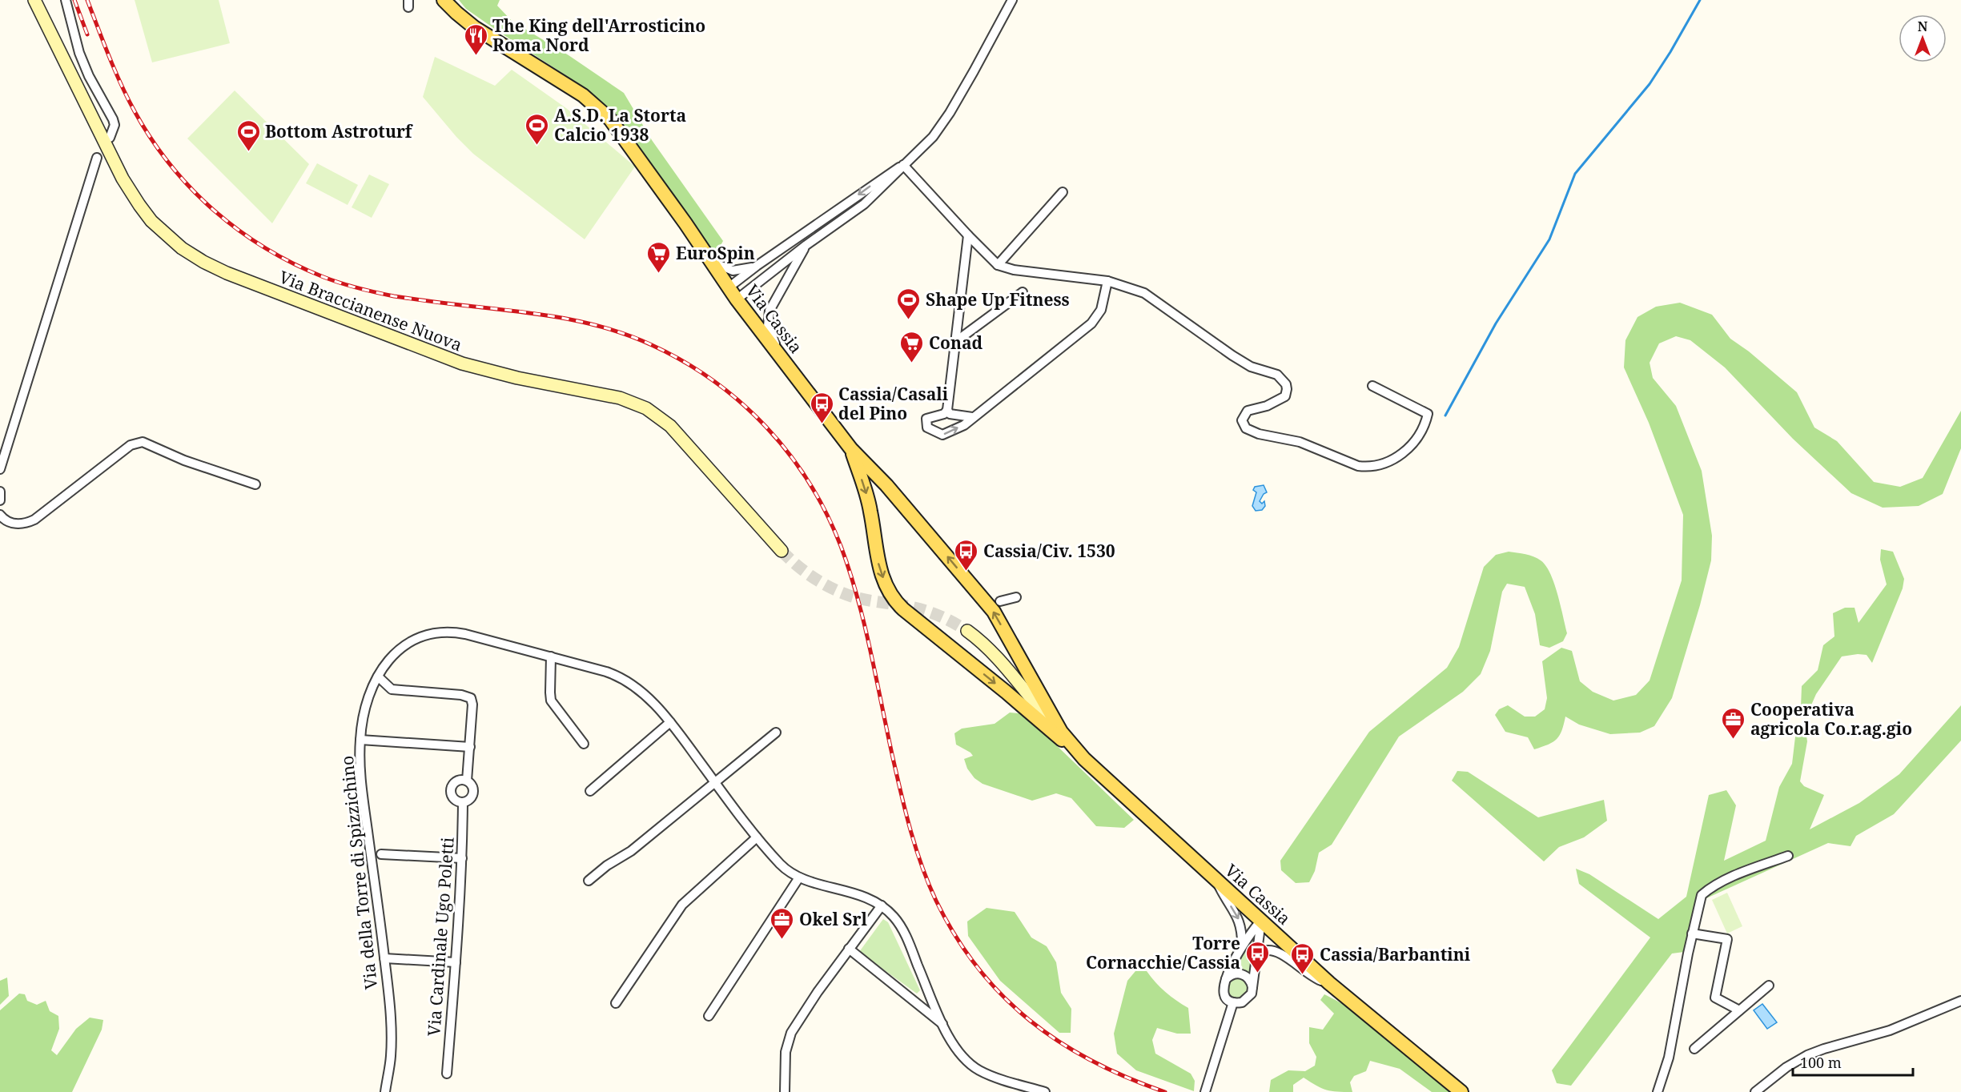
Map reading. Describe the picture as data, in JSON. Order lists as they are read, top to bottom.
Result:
{
  "streets": {
    "main road": ["Via Braccianense Nuova", "Via Cassia"],
    "street": ["Via della Torre di Spizzichino", "Via Cardinale Ugo Poletti"]
  },
  "crossings": [
    ["Via della Torre di Spizzichino", "Via Cardinale Ugo Poletti"]
  ],
  "places": {
    "restaurant": ["The King dell'Arrosticino Roma Nord"],
    "sports": ["A.S.D. La Storta Calcio 1938", "Bottom Astroturf", "Shape Up Fitness"],
    "supermarket": ["EuroSpin", "Conad"],
    "bus stop": [
      "Cassia/Casali del Pino",
      "Cassia/Civ. 1530",
      "Torre Cornacchie/Cassia",
      "Cassia/Barbantini"
    ],
    "office": ["Cooperativa agricola Co.r.ag.gio", "Okel Srl"]
  },
  "scale_bar": "100 m",
  "north": "top"
}
